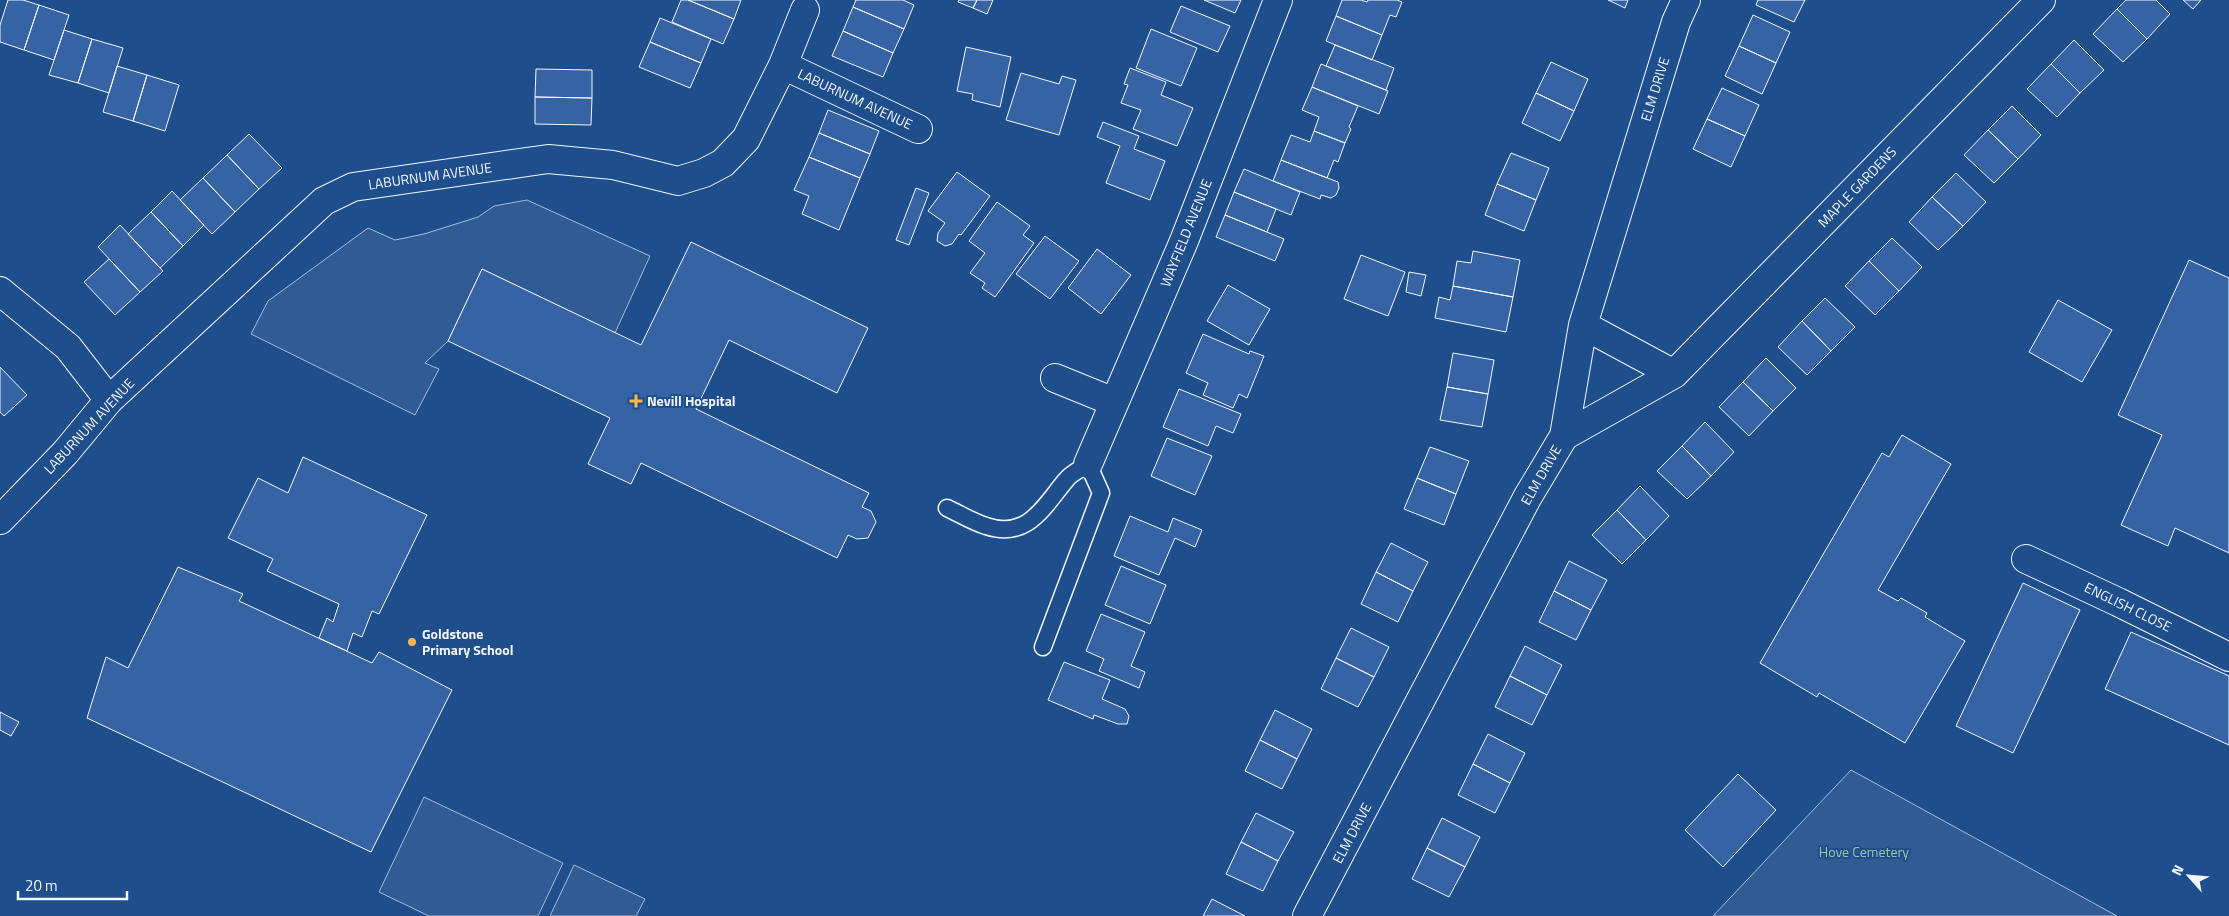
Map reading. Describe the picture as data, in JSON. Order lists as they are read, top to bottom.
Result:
{
  "streets": {
    "street": [
      "ELM DRIVE",
      "LABURNUM AVENUE",
      "MAPLE GARDENS",
      "WAYFIELD AVENUE",
      "ENGLISH CLOSE"
    ]
  },
  "crossings": [
    ["ELM DRIVE", "MAPLE GARDENS"]
  ],
  "parks": ["Hove Cemetery"],
  "places": {
    "health": ["Nevill Hospital"],
    "other": ["Goldstone Primary School"]
  },
  "scale_bar": "20 m",
  "north": "top left"
}
